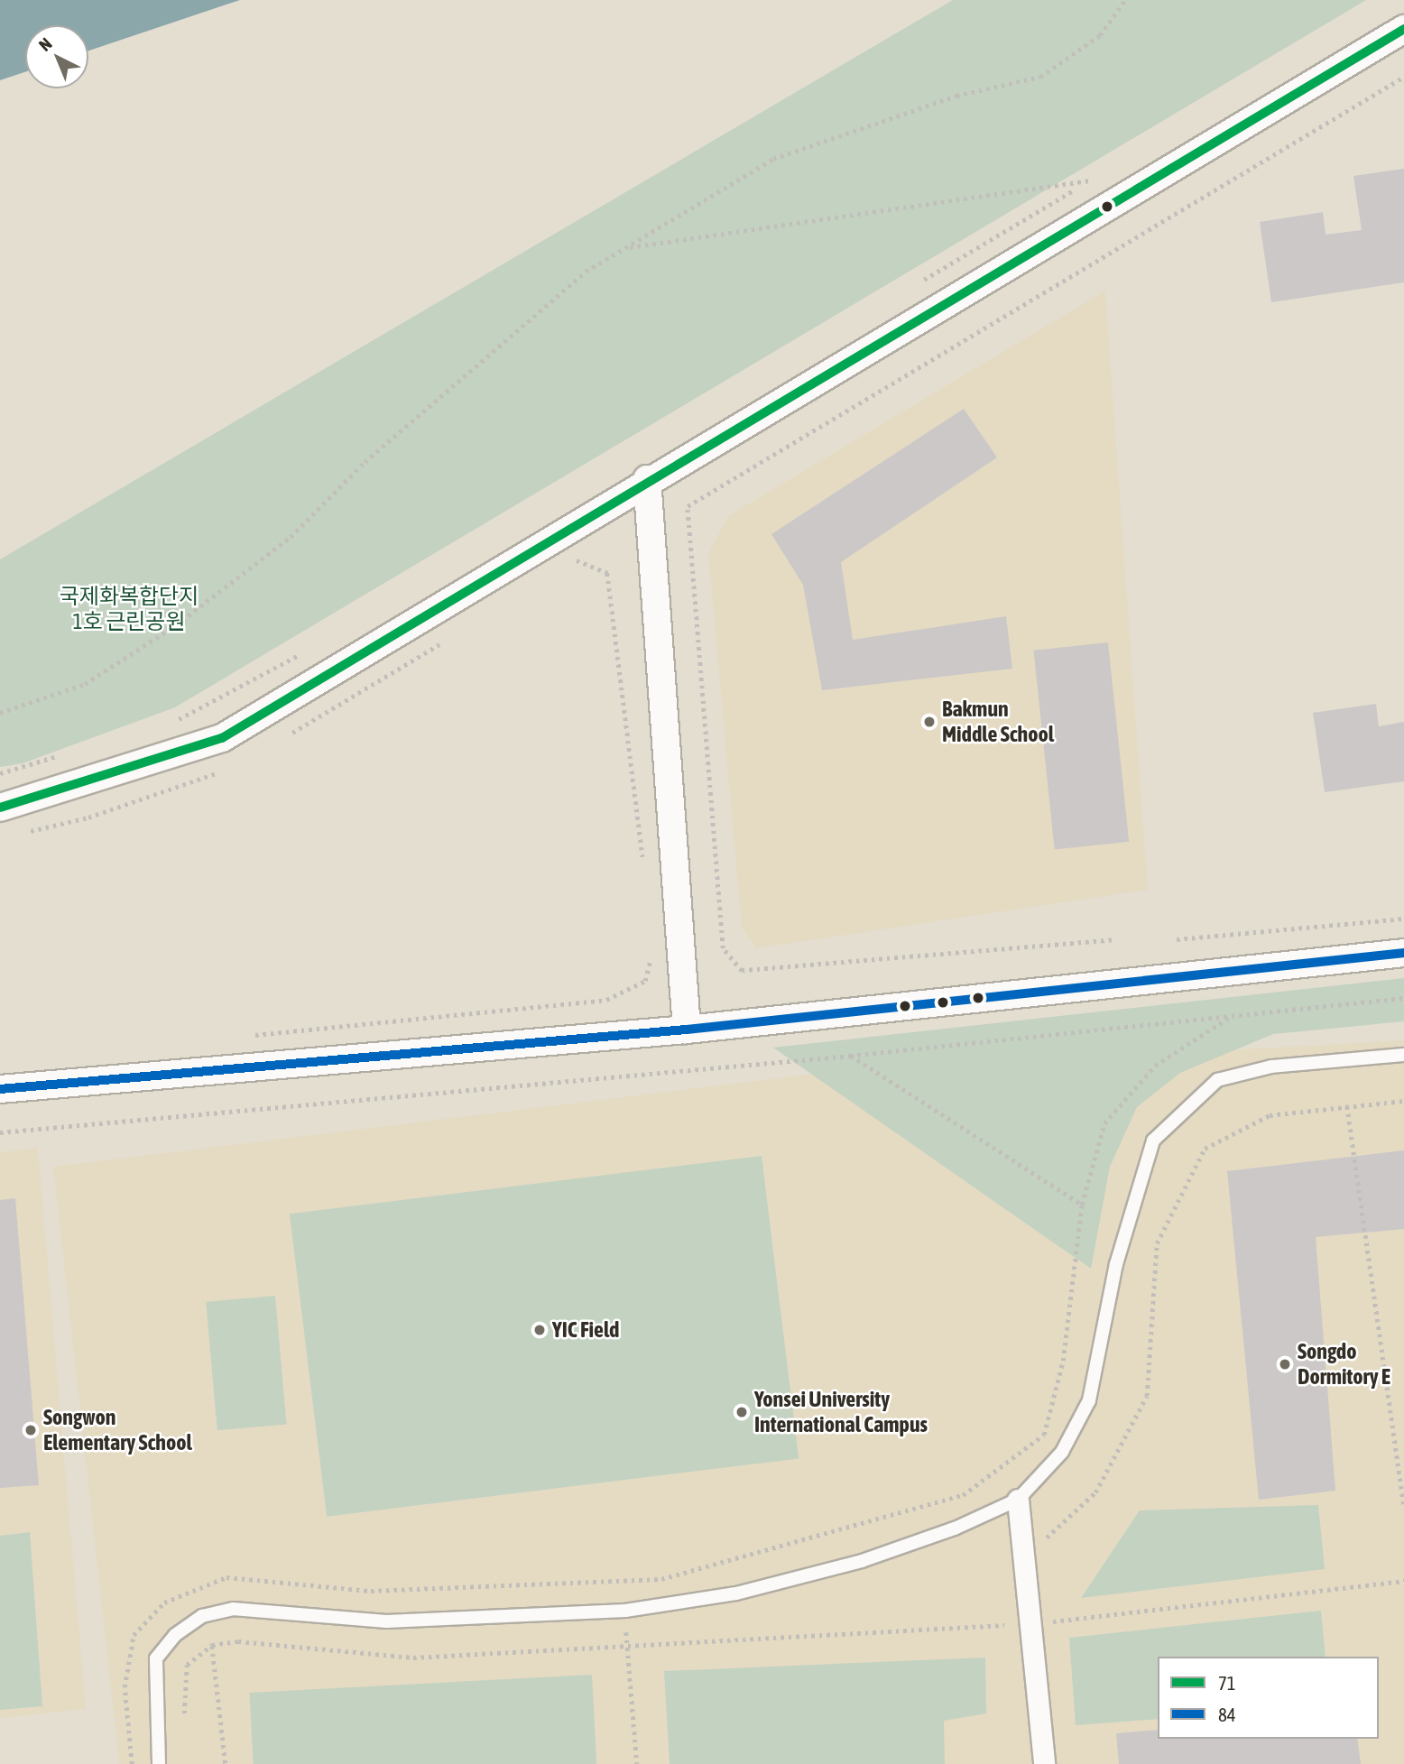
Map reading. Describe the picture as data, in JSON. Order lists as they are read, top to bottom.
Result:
{
  "parks": ["국제화복합단지 1호 근린공원"],
  "places": [
    "Bakmun Middle School",
    "YIC Field",
    "Songdo Dormitory E",
    "Yonsei University International Campus",
    "Songwon Elementary School"
  ],
  "lines": ["transit line 71", "transit line 84"],
  "legend": ["71", "84"],
  "north": "top left"
}
